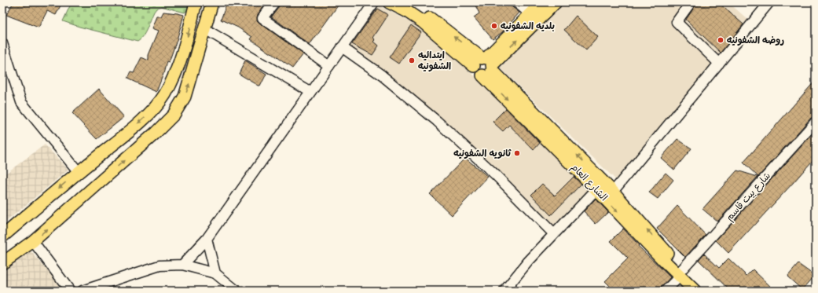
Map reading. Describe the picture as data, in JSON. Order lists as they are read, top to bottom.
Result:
{
  "streets": {
    "main road": ["الشارع العام"],
    "street": ["شارع بيت قاسم"]
  },
  "crossings": [
    ["الشارع العام", "شارع بيت قاسم"]
  ],
  "places": [
    "بلديه الشفونيه",
    "روضه الشفونيه",
    "ايتدائيه الشفونيه",
    "ثانويه الشفونيه"
  ]
}
